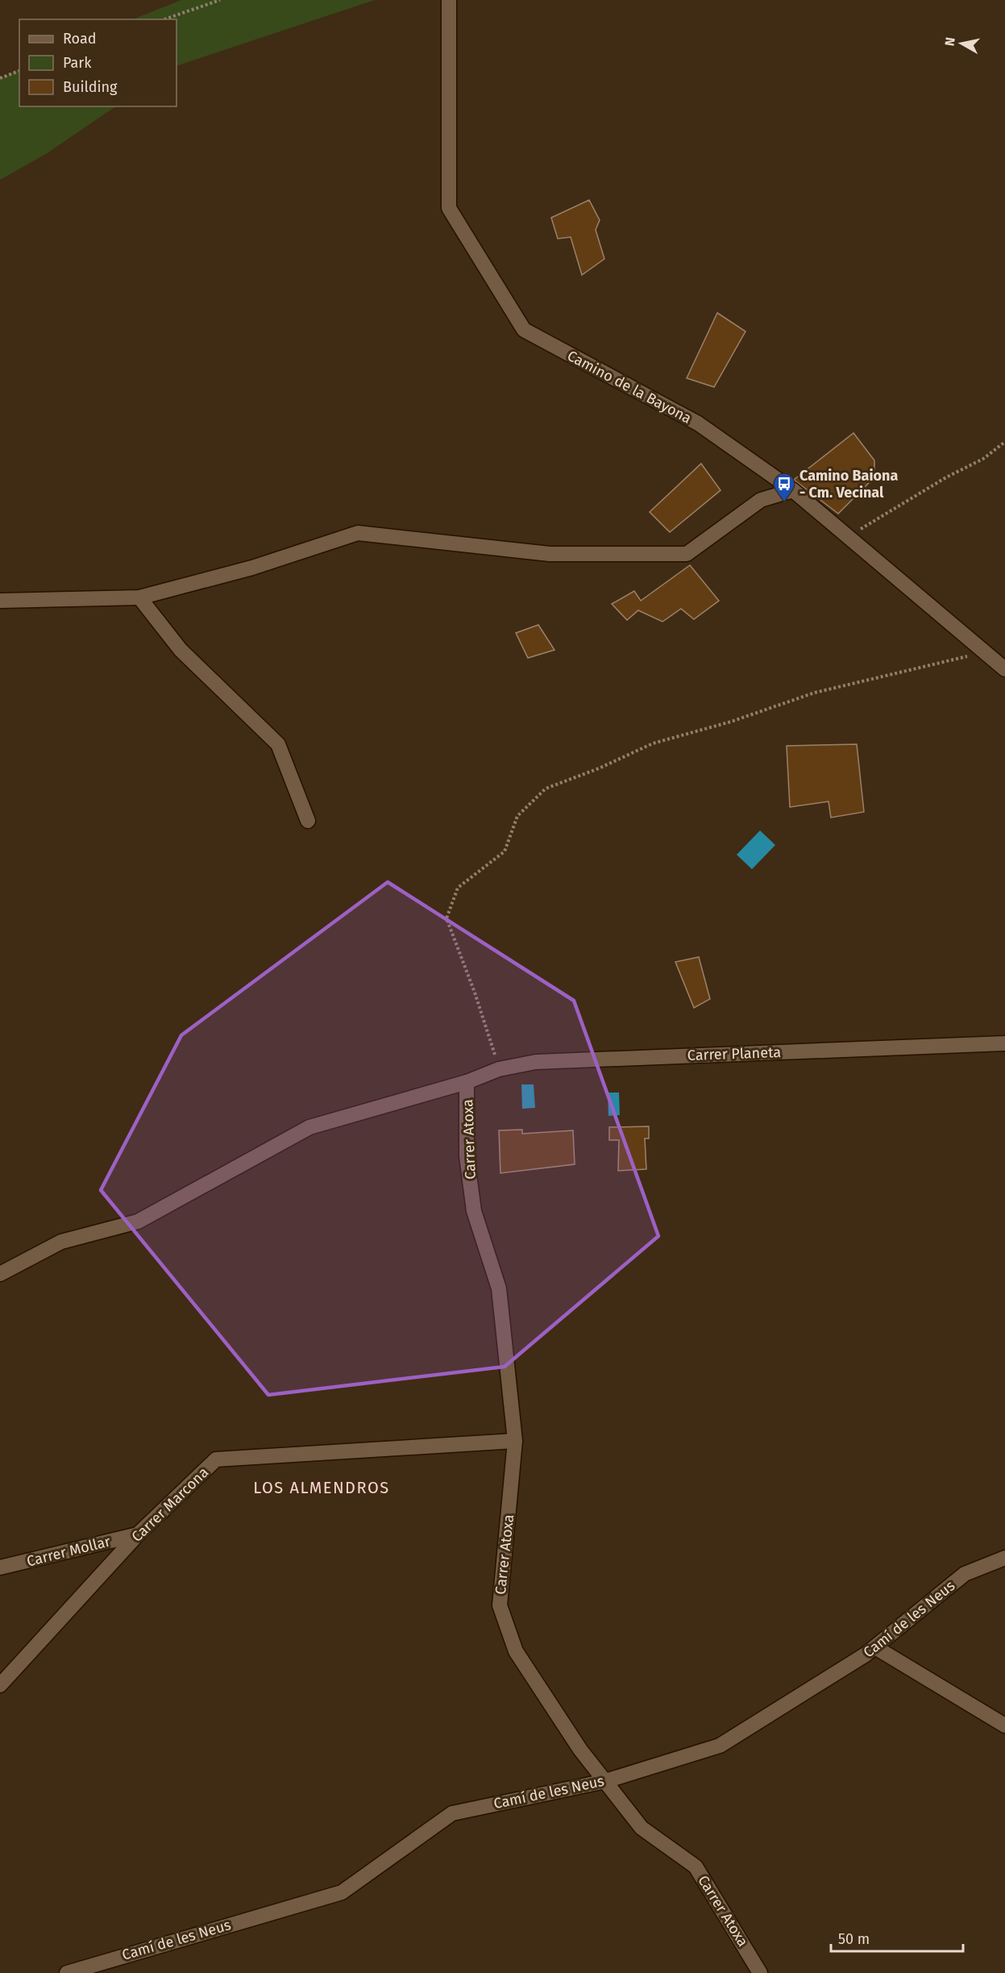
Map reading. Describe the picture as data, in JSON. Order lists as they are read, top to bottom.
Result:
{
  "streets": {
    "street": [
      "Camino de la Bayona",
      "Carrer Planeta",
      "Carrer Atoxa",
      "Carrer Marcona",
      "Carrer Mollar",
      "Camí de les Neus"
    ]
  },
  "crossings": [
    ["Carrer Planeta", "Carrer Atoxa"],
    ["Carrer Atoxa", "Carrer Marcona"],
    ["Carrer Atoxa", "Camí de les Neus"],
    ["Carrer Marcona", "Carrer Mollar"]
  ],
  "districts": ["LOS ALMENDROS"],
  "places": {
    "bus stop": ["Camino Baiona - Cm. Vecinal"]
  },
  "legend": ["Road", "Park", "Building"],
  "scale_bar": "50 m",
  "north": "left"
}
